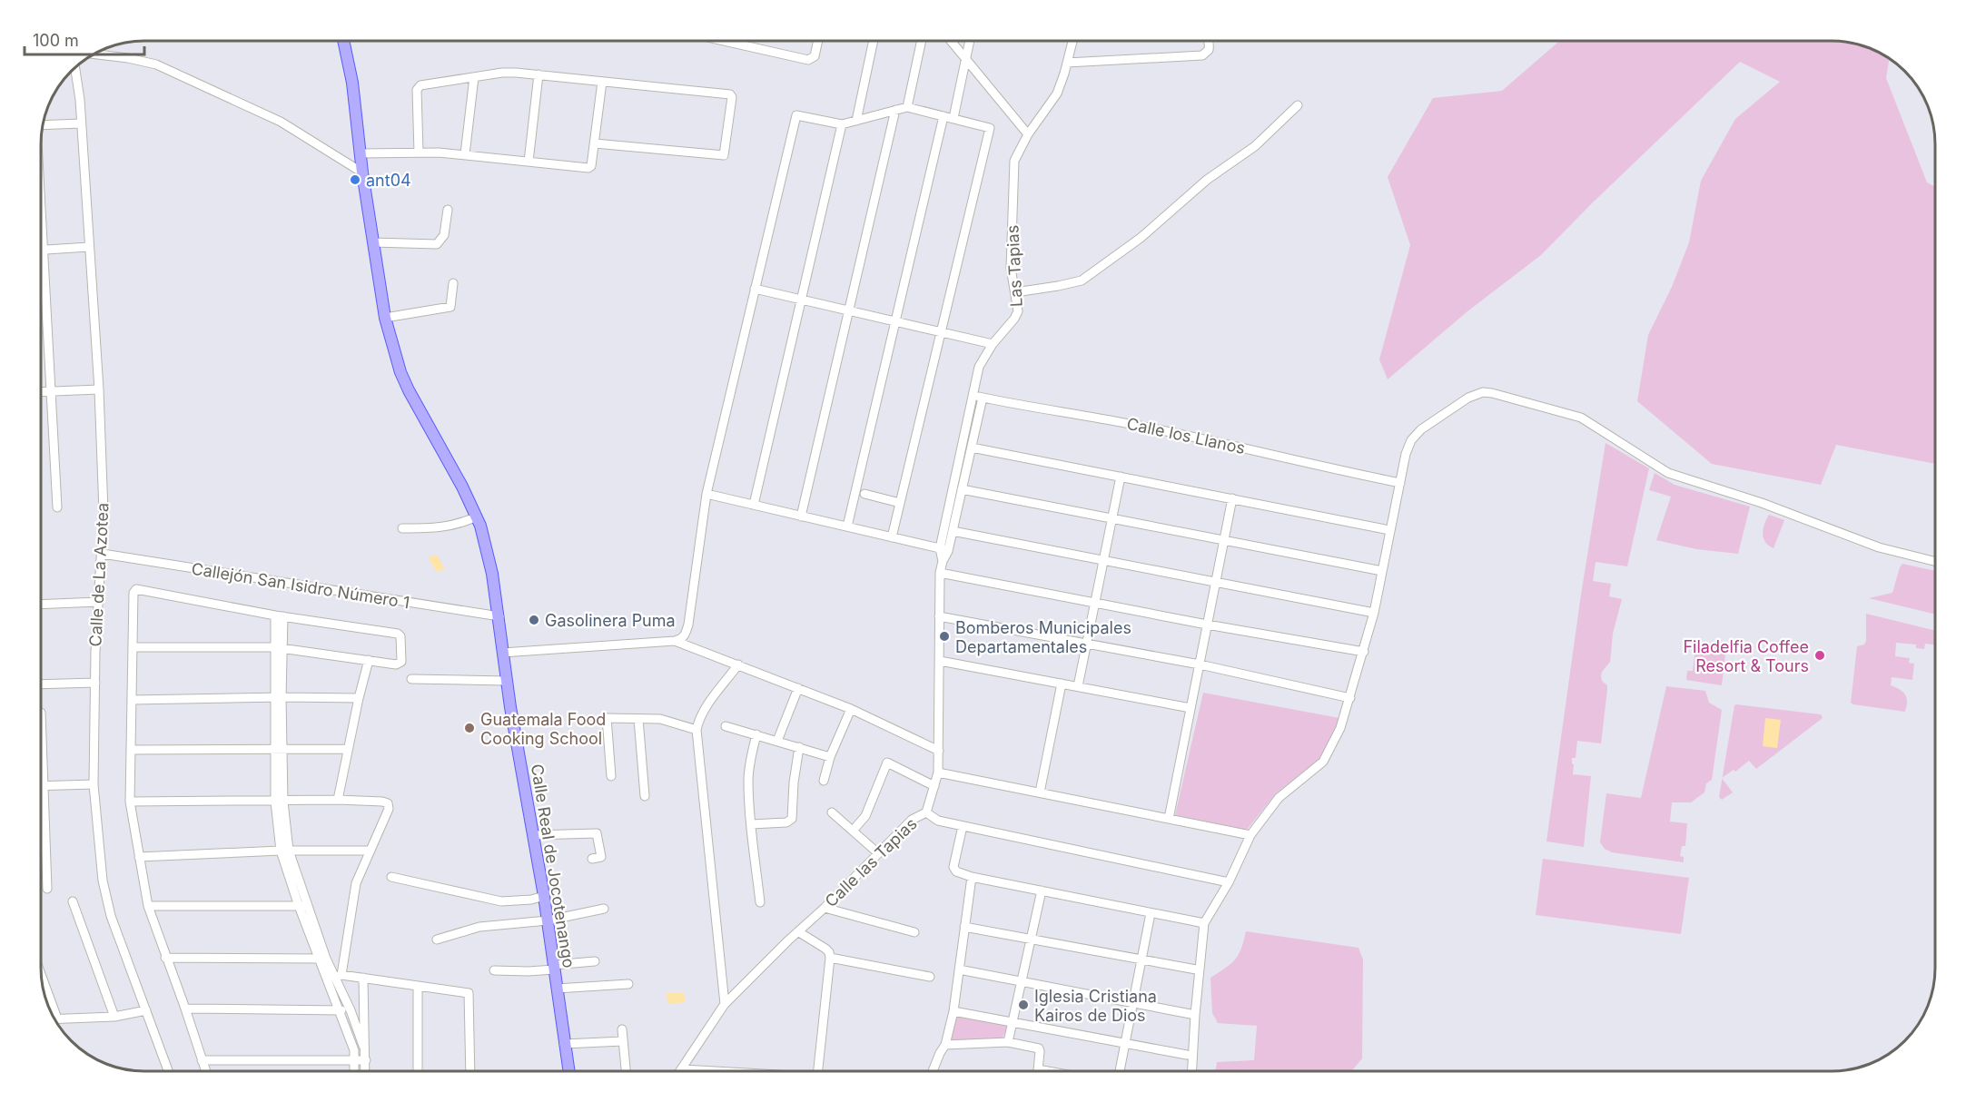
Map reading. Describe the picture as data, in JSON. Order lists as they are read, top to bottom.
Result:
{
  "streets": {
    "main road": ["Calle Real de Jocotenango"],
    "street": [
      "Las Tapias",
      "Calle los Llanos",
      "Calle de La Azotea",
      "Callejón San Isidro Número 1",
      "Calle las Tapias"
    ]
  },
  "crossings": [
    ["Las Tapias", "Calle los Llanos"],
    ["Las Tapias", "Calle las Tapias"],
    ["Calle de La Azotea", "Callejón San Isidro Número 1"],
    ["Callejón San Isidro Número 1", "Calle Real de Jocotenango"]
  ],
  "places": [
    "ant04",
    "Gasolinera Puma",
    "Bomberos Municipales Departamentales",
    "Filadelfia Coffee Resort & Tours",
    "Guatemala Food Cooking School",
    "Iglesia Cristiana Kairos de Dios"
  ],
  "scale_bar": "100 m"
}
